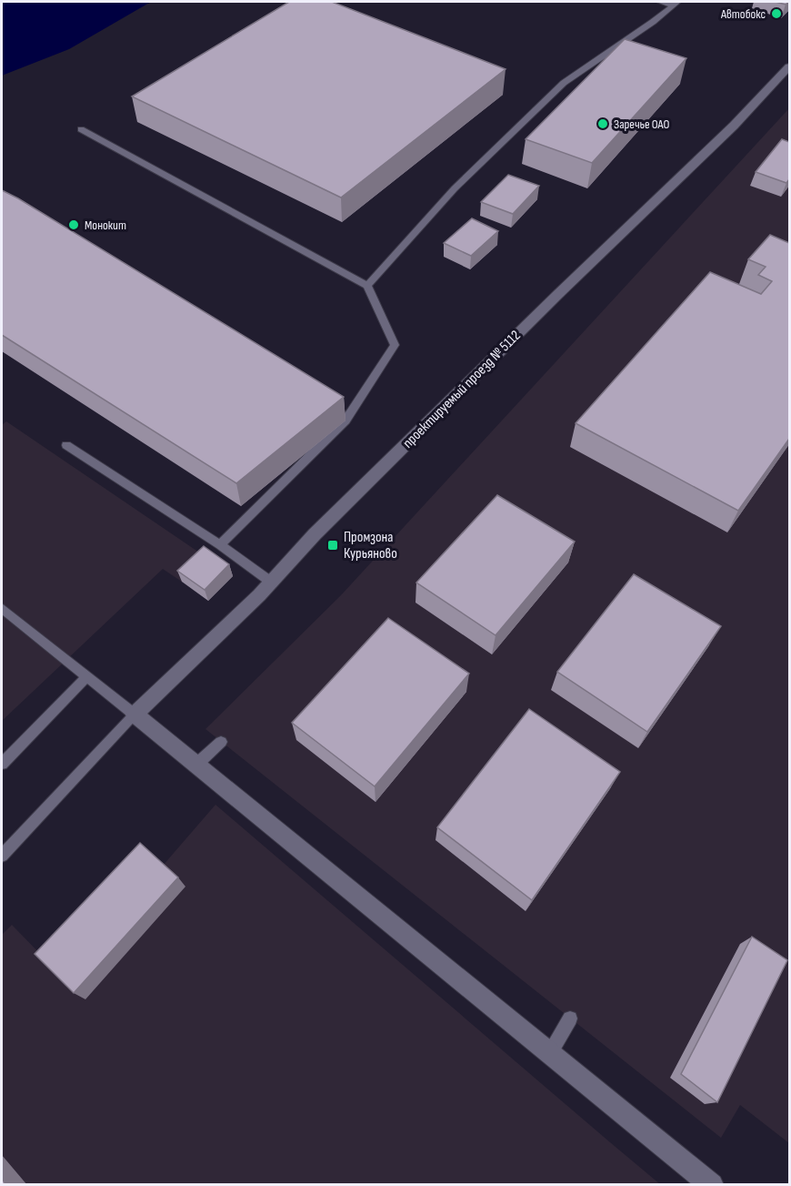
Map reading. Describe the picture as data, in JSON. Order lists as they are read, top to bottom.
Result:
{
  "streets": {
    "street": ["проектируемый проезд № 5112"]
  },
  "places": {
    "other": ["Автобокс", "Заречье ОАО", "Монокит"],
    "transit": ["Промзона Курьяново"]
  }
}
